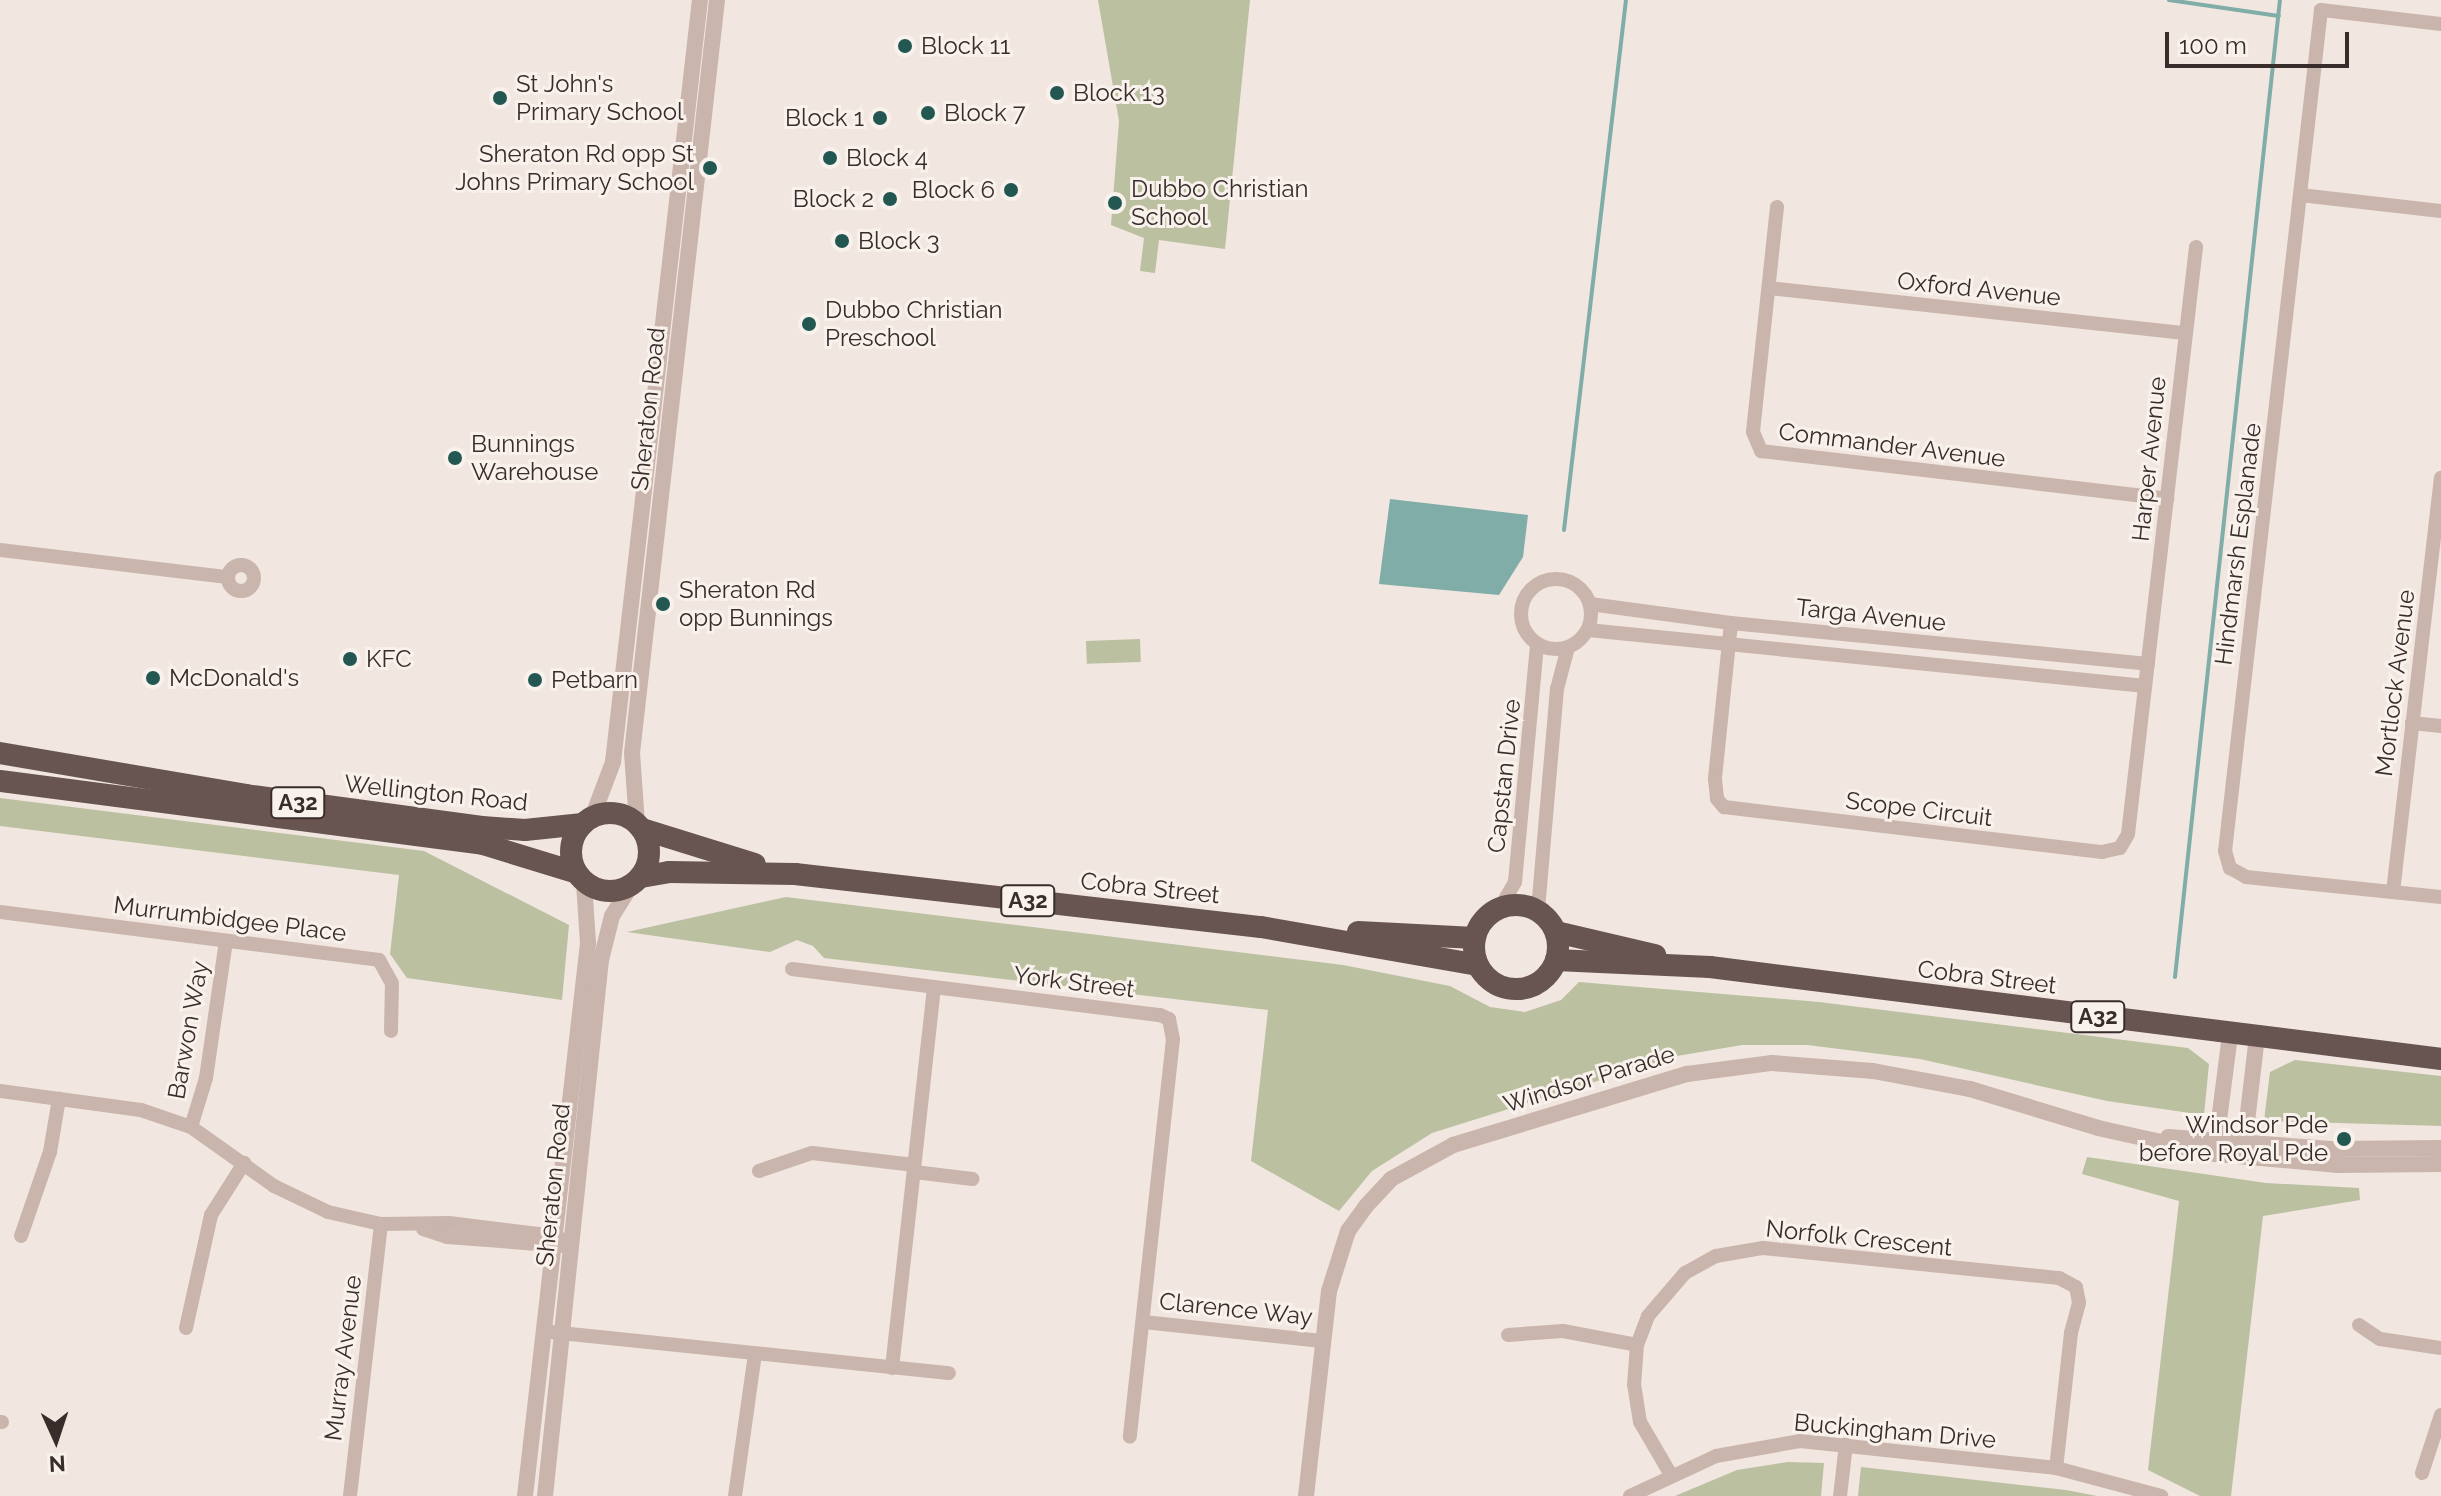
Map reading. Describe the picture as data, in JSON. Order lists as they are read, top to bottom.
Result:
{
  "streets": {
    "highway": ["Wellington Road", "A32", "Cobra Street"],
    "street": [
      "Oxford Avenue",
      "Sheraton Road",
      "Commander Avenue",
      "Harper Avenue",
      "Hindmarsh Esplanade",
      "Targa Avenue",
      "Mortlock Avenue",
      "Capstan Drive",
      "Scope Circuit",
      "Murrumbidgee Place",
      "York Street",
      "Barwon Way",
      "Windsor Parade",
      "Norfolk Crescent",
      "Clarence Way",
      "Murray Avenue",
      "Buckingham Drive"
    ]
  },
  "crossings": [
    ["Oxford Avenue", "Commander Avenue"],
    ["Oxford Avenue", "Harper Avenue"],
    ["Sheraton Road", "Wellington Road"],
    ["Sheraton Road", "A32"],
    ["Sheraton Road", "Cobra Street"],
    ["Commander Avenue", "Harper Avenue"],
    ["Harper Avenue", "Targa Avenue"],
    ["Harper Avenue", "Scope Circuit"],
    ["Hindmarsh Esplanade", "Mortlock Avenue"],
    ["Targa Avenue", "Capstan Drive"],
    ["Targa Avenue", "Scope Circuit"],
    ["Capstan Drive", "A32"],
    ["Capstan Drive", "Cobra Street"],
    ["Wellington Road", "A32"],
    ["Wellington Road", "Cobra Street"],
    ["A32", "Cobra Street"],
    ["Murrumbidgee Place", "Barwon Way"],
    ["York Street", "Clarence Way"],
    ["Windsor Parade", "Clarence Way"],
    ["Norfolk Crescent", "Buckingham Drive"]
  ],
  "places": [
    "Block 11",
    "Block 13",
    "St John's Primary School",
    "Block 7",
    "Block 1",
    "Block 4",
    "Sheraton Rd opp St Johns Primary School",
    "Block 6",
    "Block 2",
    "Dubbo Christian School",
    "Block 3",
    "Dubbo Christian Preschool",
    "Bunnings Warehouse",
    "Sheraton Rd opp Bunnings",
    "KFC",
    "McDonald's",
    "Petbarn",
    "Windsor Pde before Royal Pde"
  ],
  "scale_bar": "100 m",
  "north": "bottom"
}
